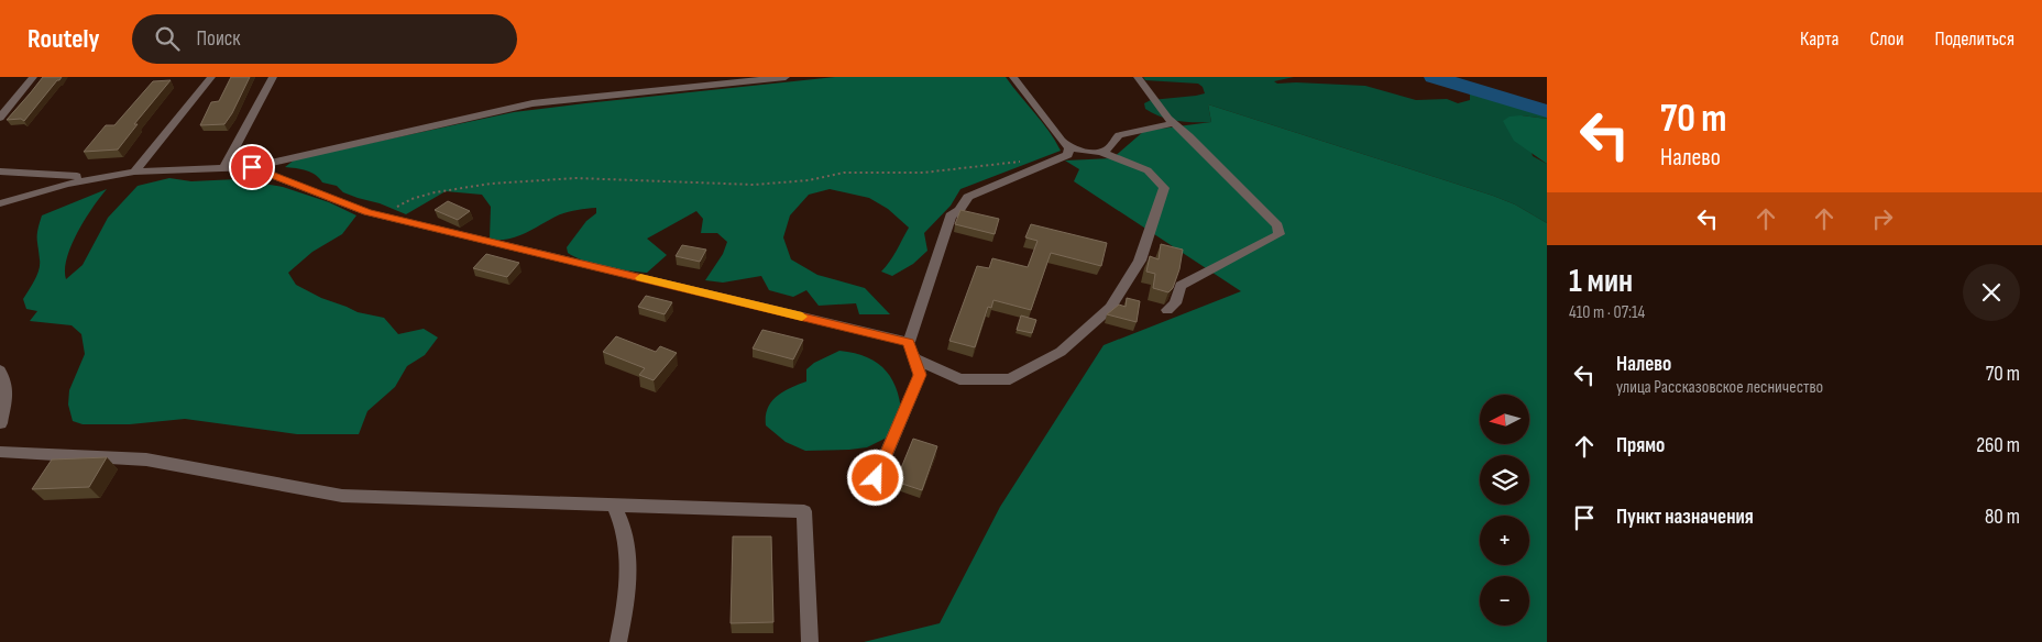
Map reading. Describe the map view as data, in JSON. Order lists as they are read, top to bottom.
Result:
{
  "north": "left",
  "page": {
    "header": "Routely",
    "search": "Поиск",
    "nav": ["Карта", "Слои", "Поделиться"],
    "turn": ["70 m", "Налево"],
    "heading": ["1 мин", "410 m · 07:14"],
    "list": [
      {
        "name": "Налево",
        "note": "улица Рассказовское лесничество",
        "value": "70 m"
      },
      {
        "name": "Прямо",
        "value": "260 m"
      },
      {
        "name": "Пункт назначения",
        "value": "80 m"
      }
    ],
    "map_buttons": ["+", "−"]
  }
}
